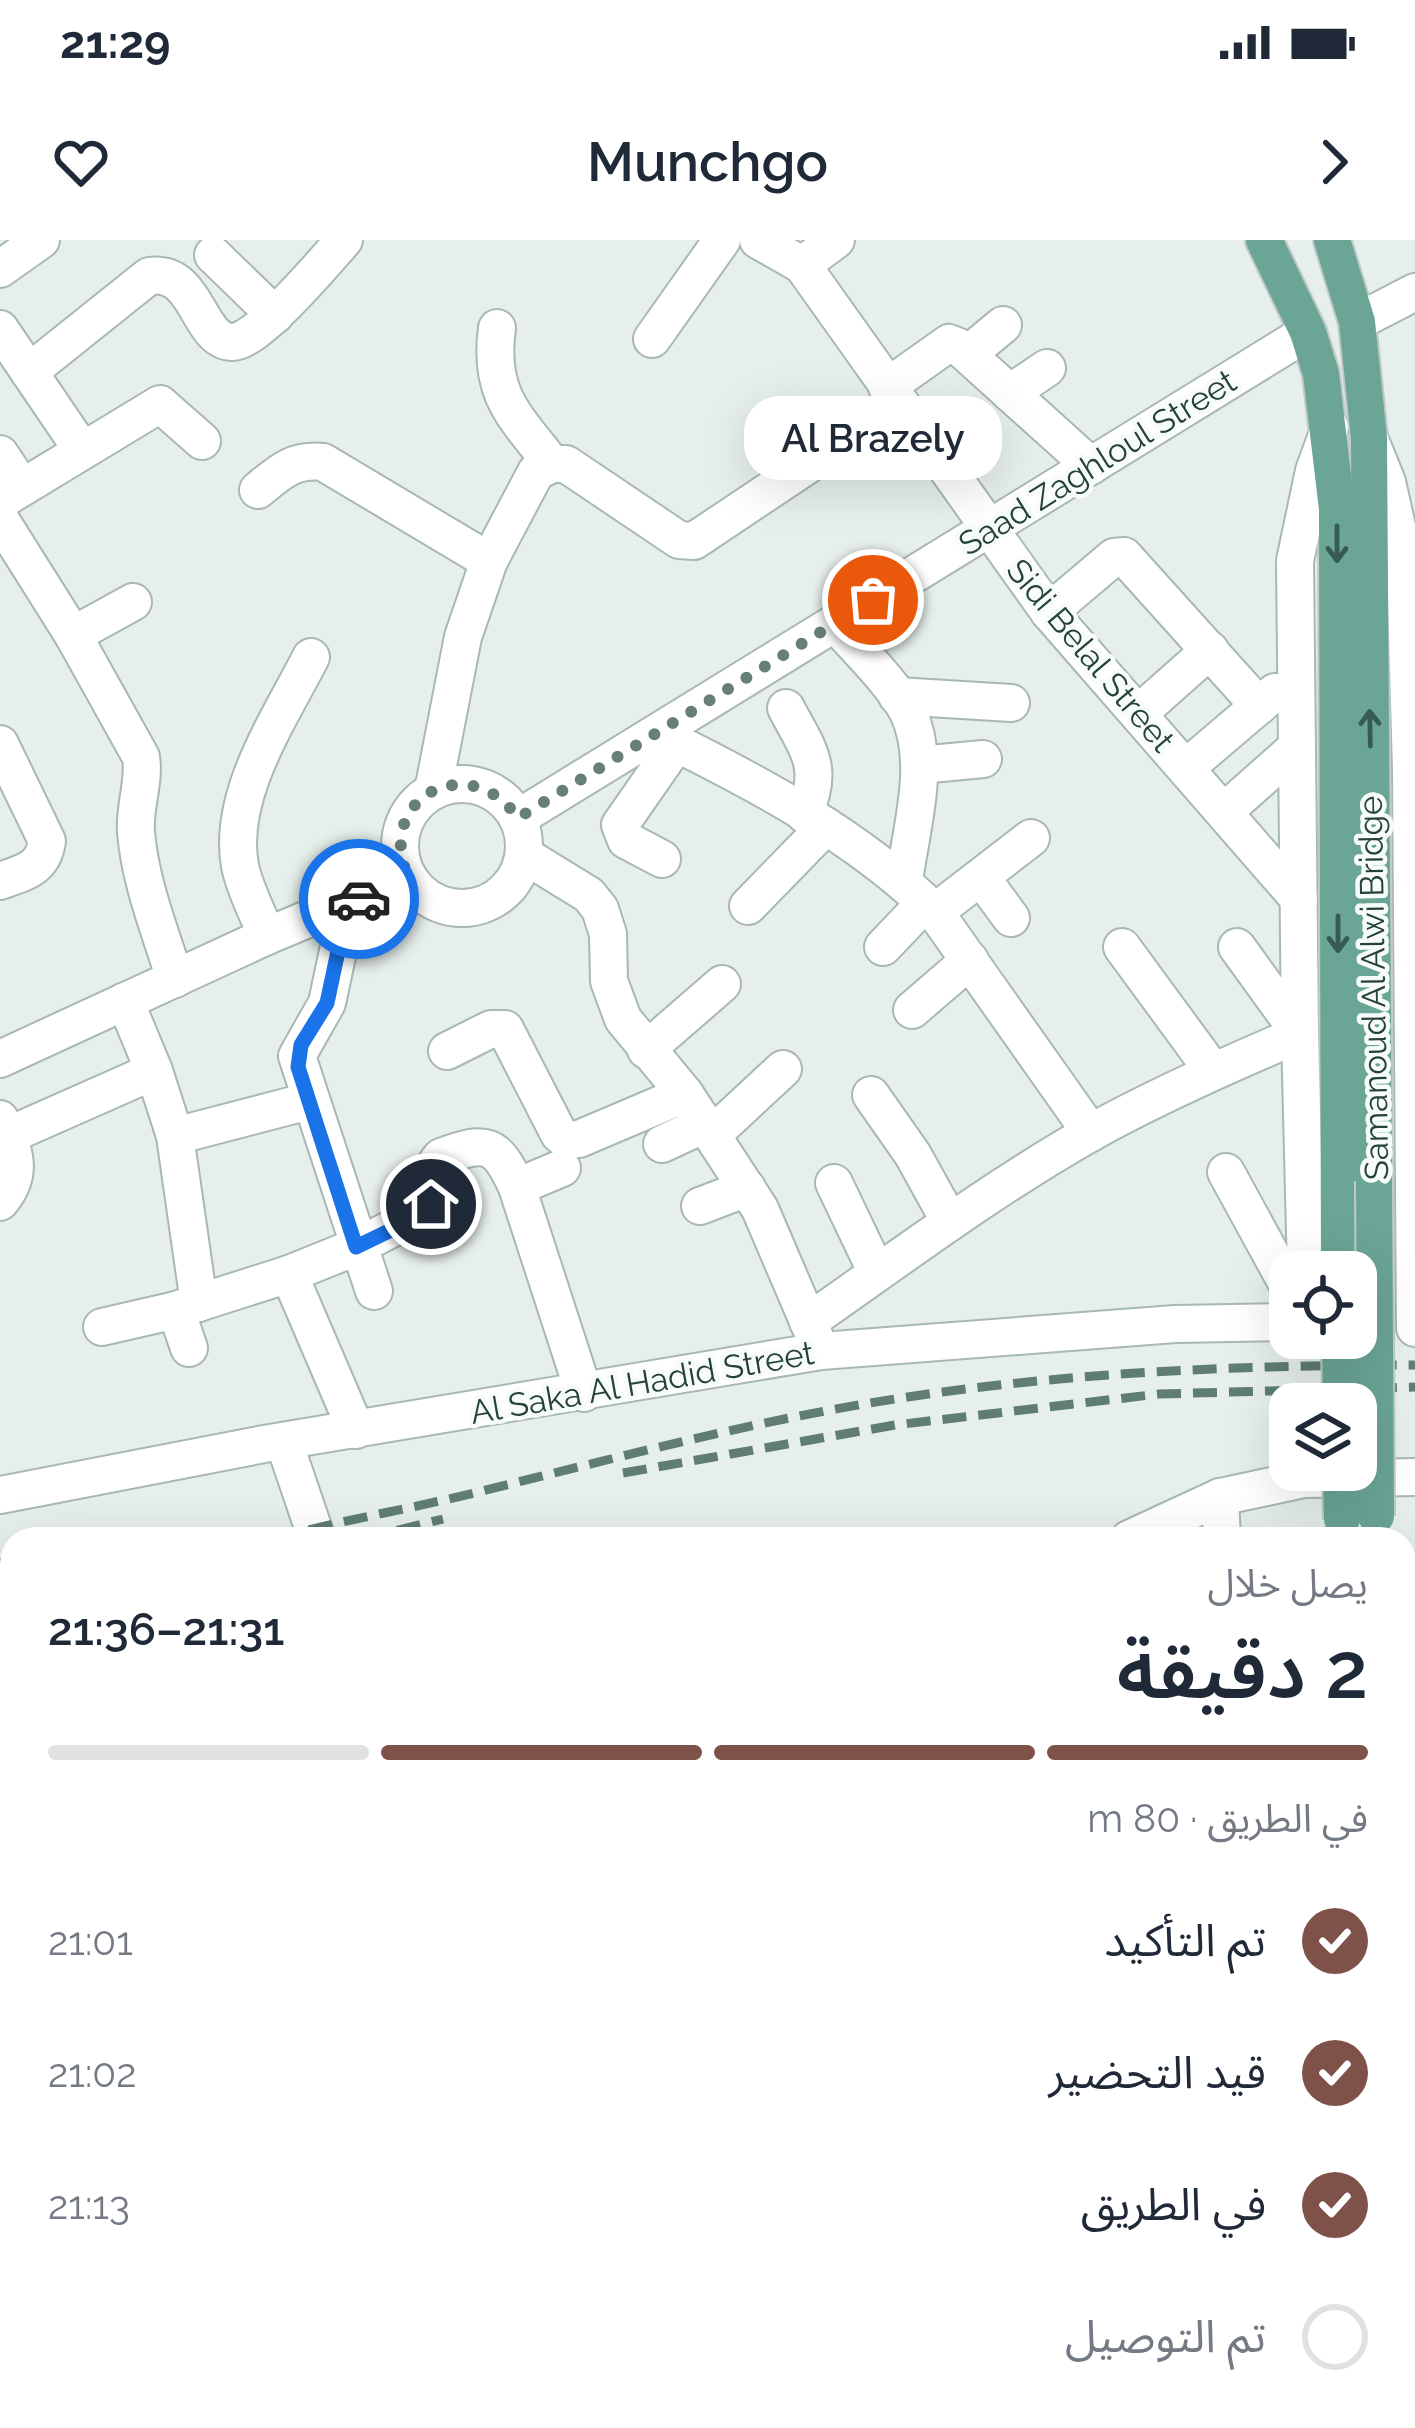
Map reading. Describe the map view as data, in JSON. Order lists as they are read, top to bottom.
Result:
{
  "streets": {
    "main road": ["Samanoud Al Alwi Bridge"],
    "street": ["Saad Zaghloul Street", "Sidi Belal Street", "Al Saka Al Hadid Street"]
  },
  "crossings": [
    ["Saad Zaghloul Street", "Sidi Belal Street"],
    ["Saad Zaghloul Street", "Samanoud Al Alwi Bridge"]
  ],
  "places": ["Al Brazely"],
  "page": {
    "status": "21:29",
    "header": "Munchgo",
    "bubble": "Al Brazely",
    "heading": ["2 دقيقة", "يصل خلال", "21:31–21:36"],
    "bar": "في الطريق · 80 m",
    "list": [
      ["تم التأكيد", "21:01"],
      ["قيد التحضير", "21:02"],
      ["في الطريق", "21:13"],
      "تم التوصيل"
    ]
  }
}
